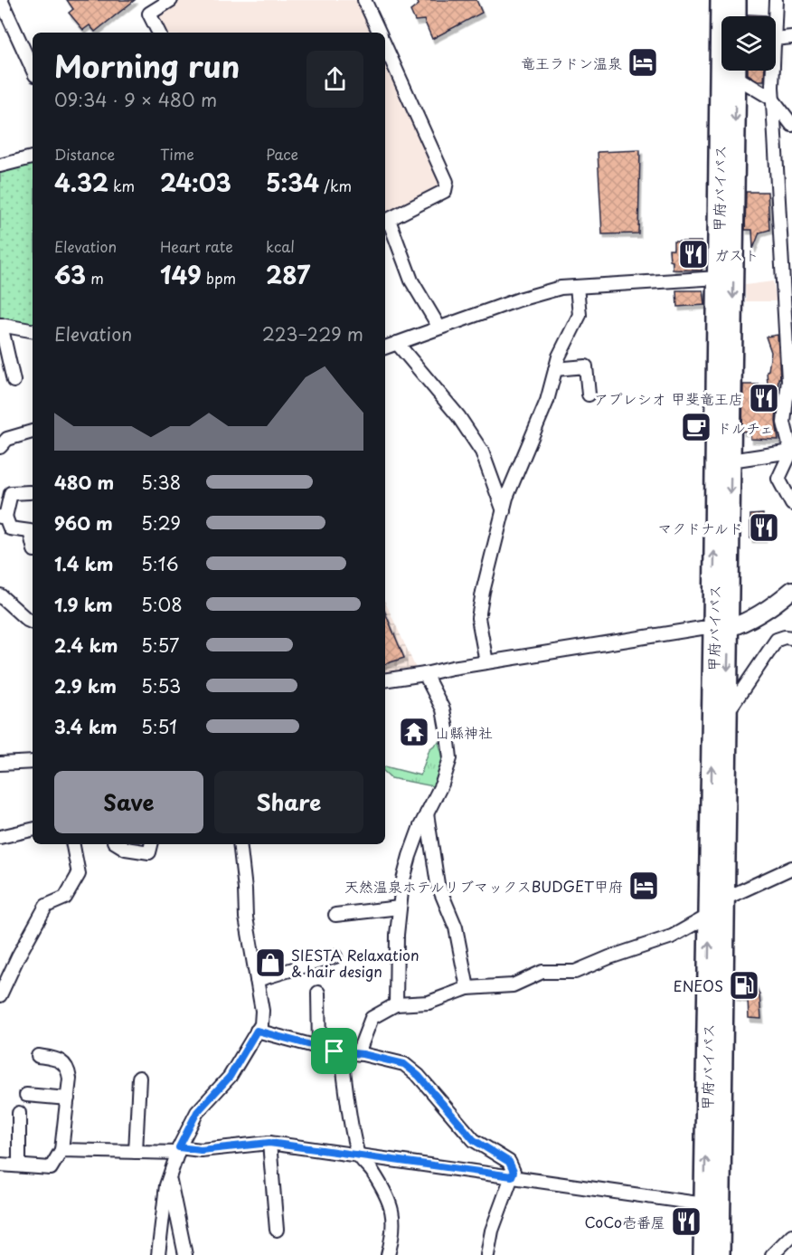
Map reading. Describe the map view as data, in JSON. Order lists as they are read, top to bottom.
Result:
{
  "streets": {
    "highway": ["甲府バイパス"]
  },
  "places": {
    "hotel": ["竜王ラドン温泉", "天然温泉ホテルリブマックスBUDGET甲府"],
    "restaurant": [
      "ガスト",
      "アプレシオ 甲斐竜王店",
      "マクドナルド",
      "CoCo壱番屋"
    ],
    "cafe": ["ドルチェ"],
    "temple": ["山縣神社"],
    "shop": ["SIESTA Relaxation & hair design"],
    "fuel station": ["ENEOS"]
  },
  "page": {
    "heading": ["Morning run", "09:34 · 9 × 480 m"],
    "stats": [
      ["Distance", "4.32 km"],
      ["Time", "24:03"],
      ["Pace", "5:34 /km"],
      ["Elevation", "63 m"],
      ["Heart rate", "149 bpm"],
      ["kcal", "287"]
    ],
    "chart": ["Elevation", "223–229 m"],
    "list": [
      {
        "name": "480 m",
        "note": "5:38"
      },
      {
        "name": "960 m",
        "note": "5:29"
      },
      {
        "name": "1.4 km",
        "note": "5:16"
      },
      {
        "name": "1.9 km",
        "note": "5:08"
      },
      {
        "name": "2.4 km",
        "note": "5:57"
      },
      {
        "name": "2.9 km",
        "note": "5:53"
      },
      {
        "name": "3.4 km",
        "note": "5:51"
      }
    ],
    "buttons": ["Save", "Share"]
  }
}
